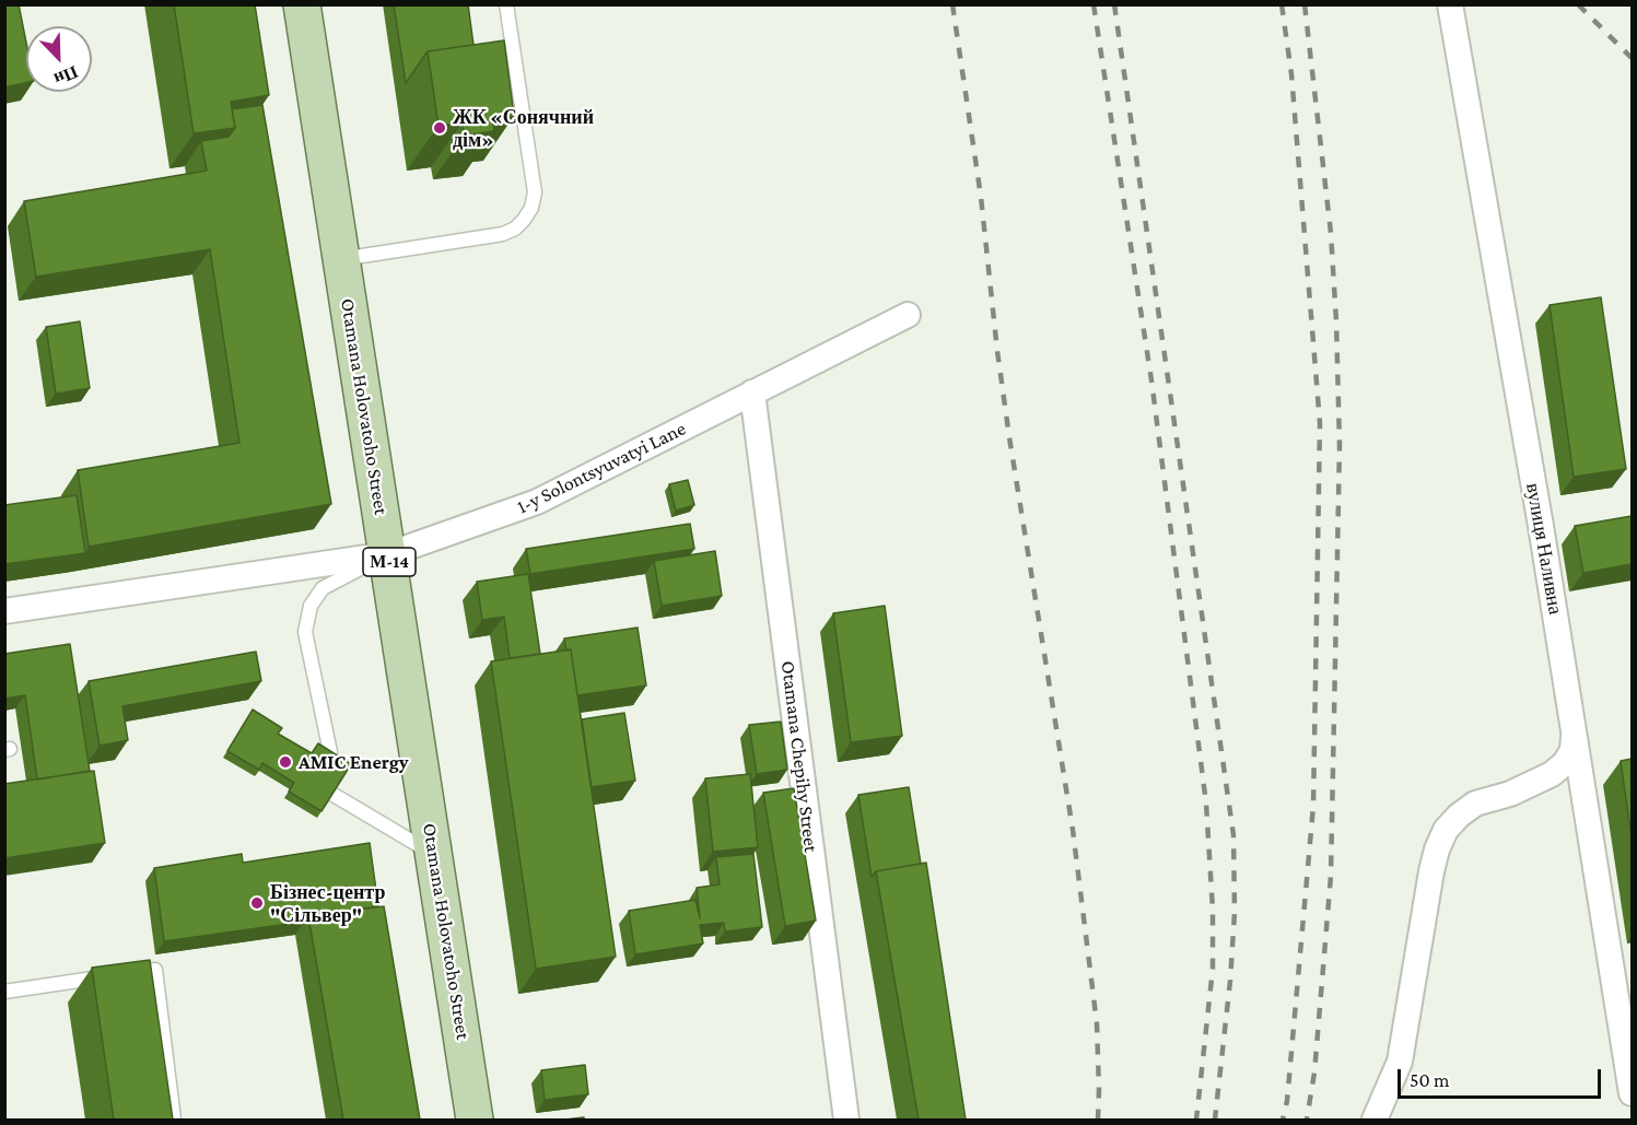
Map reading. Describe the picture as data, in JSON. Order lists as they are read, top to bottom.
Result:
{
  "streets": {
    "main road": ["Otamana Holovatoho Street", "М-14"],
    "street": ["1-y Solontsyuvatyi Lane", "вулиця Наливна", "Otamana Chepihy Street"]
  },
  "crossings": [
    ["Otamana Holovatoho Street", "1-y Solontsyuvatyi Lane"],
    ["1-y Solontsyuvatyi Lane", "Otamana Chepihy Street"]
  ],
  "places": ["ЖК «Сонячний дім»", "AMIC Energy", "Бізнес-центр \"Сільвер\""],
  "scale_bar": "50 m",
  "north": "bottom right"
}
